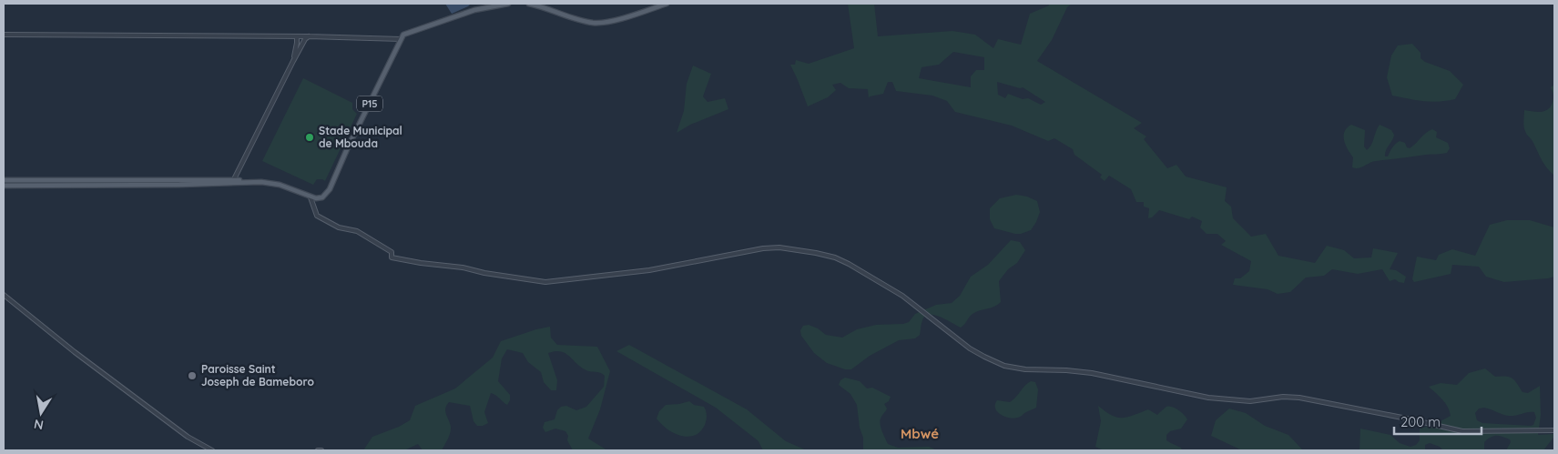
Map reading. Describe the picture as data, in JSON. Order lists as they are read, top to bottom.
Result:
{
  "streets": {
    "main road": ["P15"]
  },
  "districts": ["Mbwé"],
  "places": ["Stade Municipal de Mbouda", "Paroisse Saint Joseph de Bameboro"],
  "scale_bar": "200 m",
  "north": "bottom"
}
